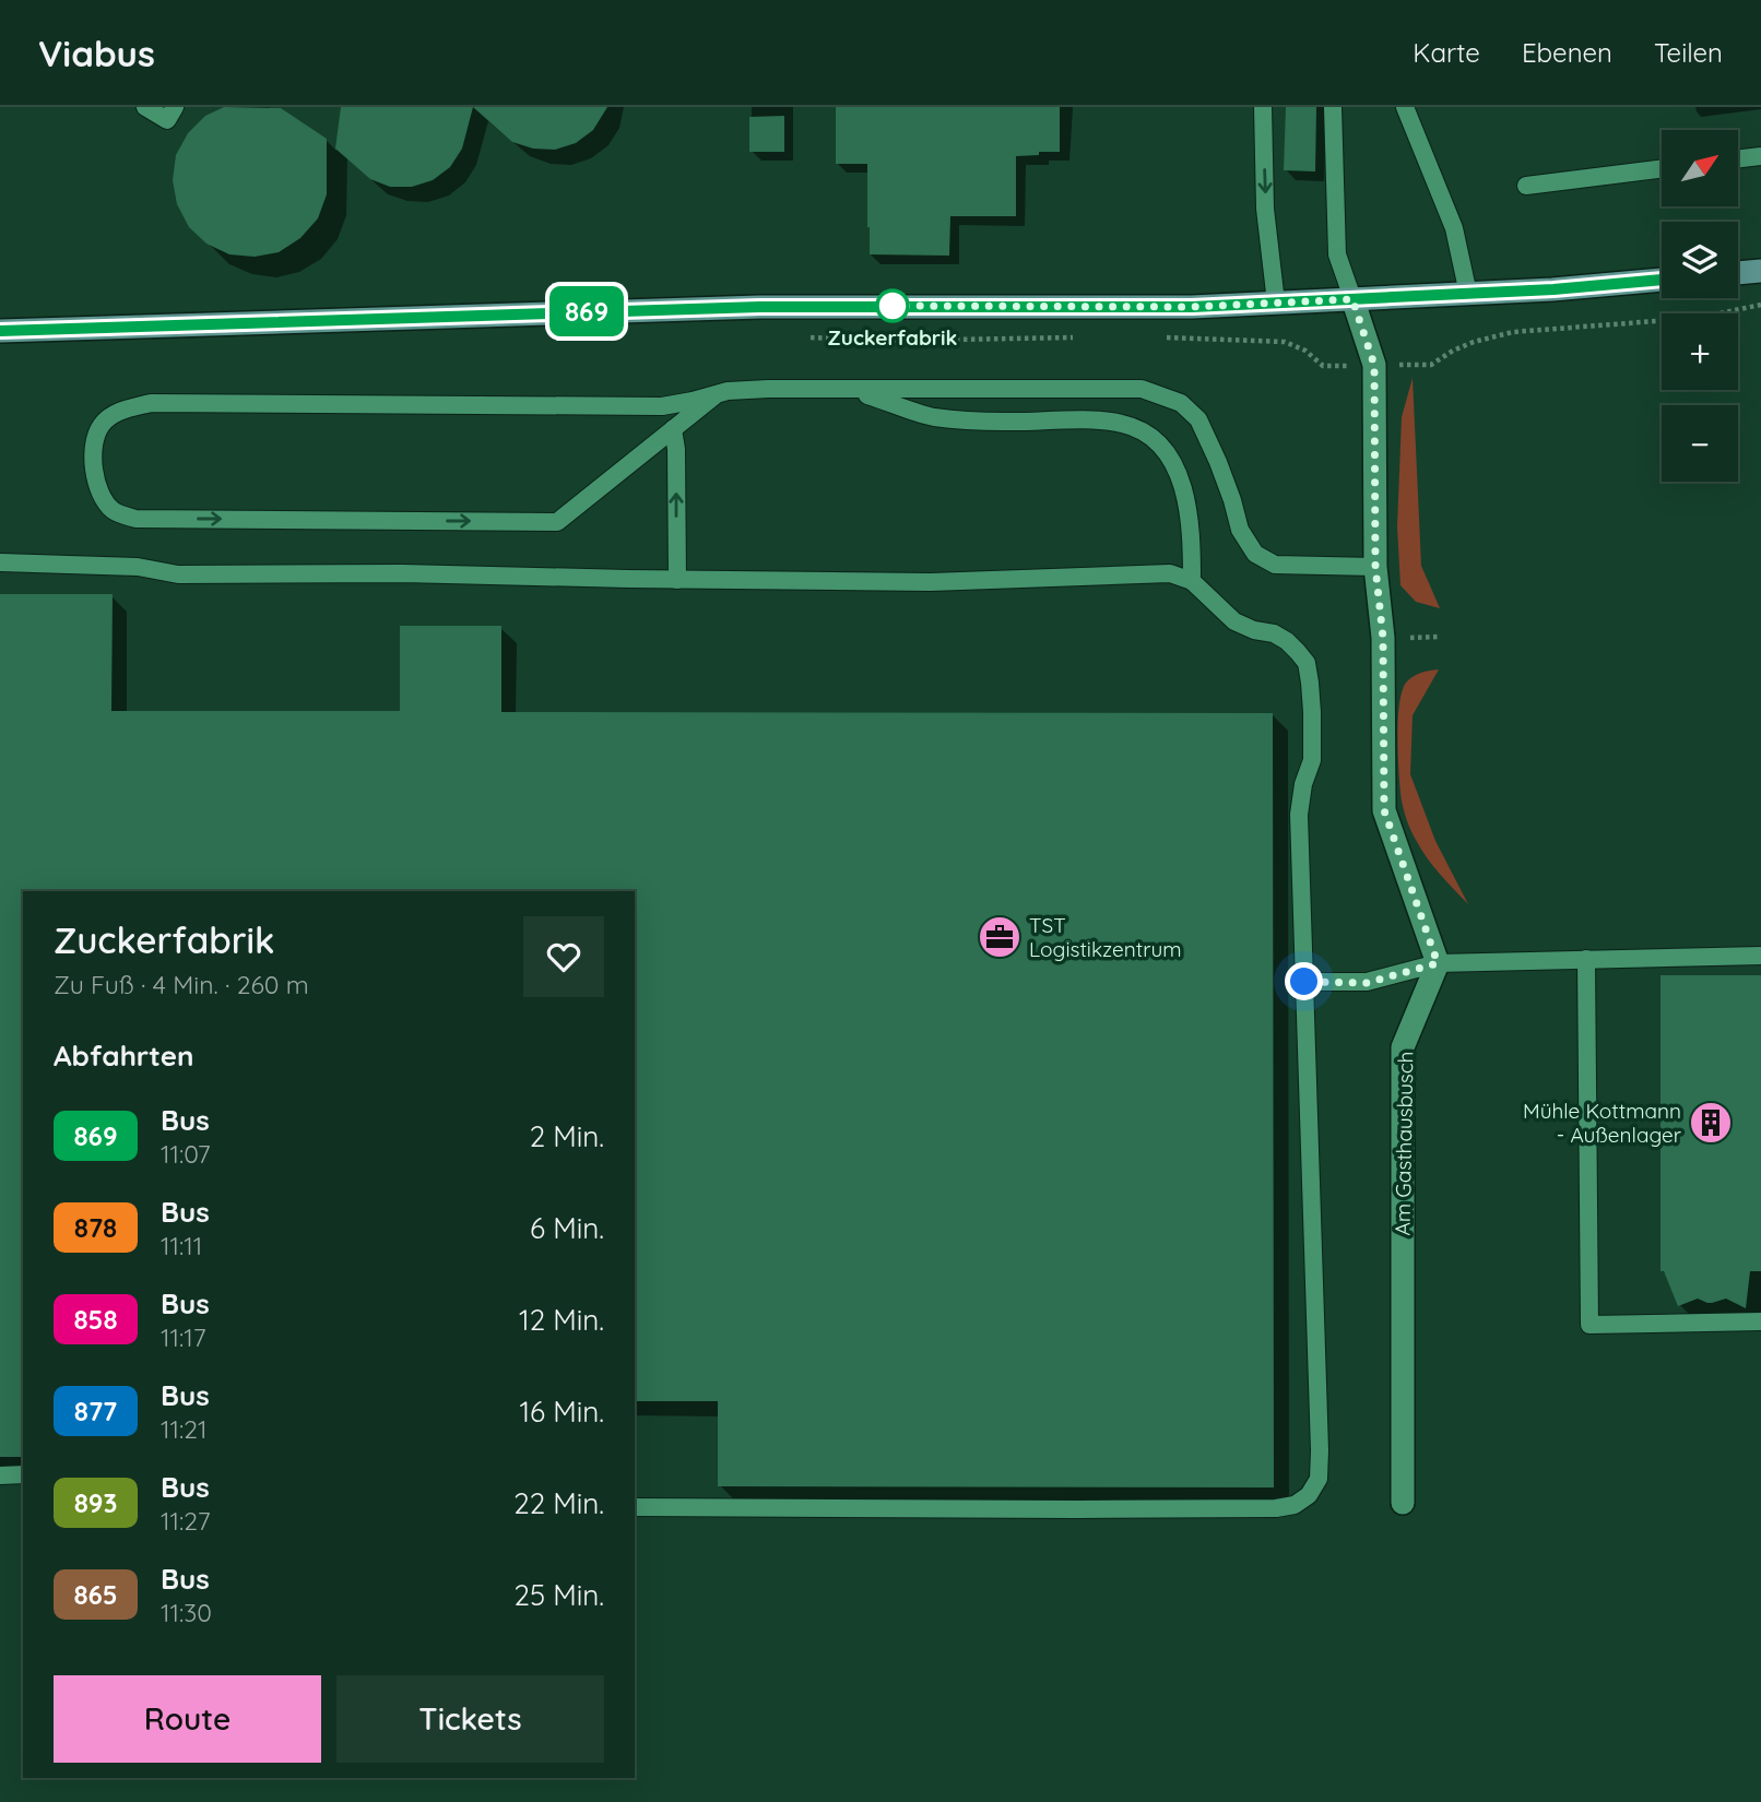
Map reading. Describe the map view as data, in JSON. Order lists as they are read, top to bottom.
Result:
{
  "streets": {
    "street": ["Am Gasthausbusch"]
  },
  "places": {
    "other": ["Zuckerfabrik"],
    "office": ["TST Logistikzentrum"],
    "building": ["Mühle Kottmann - Außenlager"]
  },
  "lines": ["bus line 869"],
  "north": "top right",
  "page": {
    "header": "Viabus",
    "nav": ["Karte", "Ebenen", "Teilen"],
    "on_map": "869",
    "map_buttons": ["+", "−"],
    "heading": [
      ["Zuckerfabrik", "Zu Fuß · 4 Min. · 260 m"],
      "Abfahrten"
    ],
    "list": [
      {
        "mark": "869",
        "name": "Bus",
        "note": "11:07",
        "value": "2 Min."
      },
      {
        "mark": "878",
        "name": "Bus",
        "note": "11:11",
        "value": "6 Min."
      },
      {
        "mark": "858",
        "name": "Bus",
        "note": "11:17",
        "value": "12 Min."
      },
      {
        "mark": "877",
        "name": "Bus",
        "note": "11:21",
        "value": "16 Min."
      },
      {
        "mark": "893",
        "name": "Bus",
        "note": "11:27",
        "value": "22 Min."
      },
      {
        "mark": "865",
        "name": "Bus",
        "note": "11:30",
        "value": "25 Min."
      }
    ],
    "buttons": ["Route", "Tickets"]
  }
}
